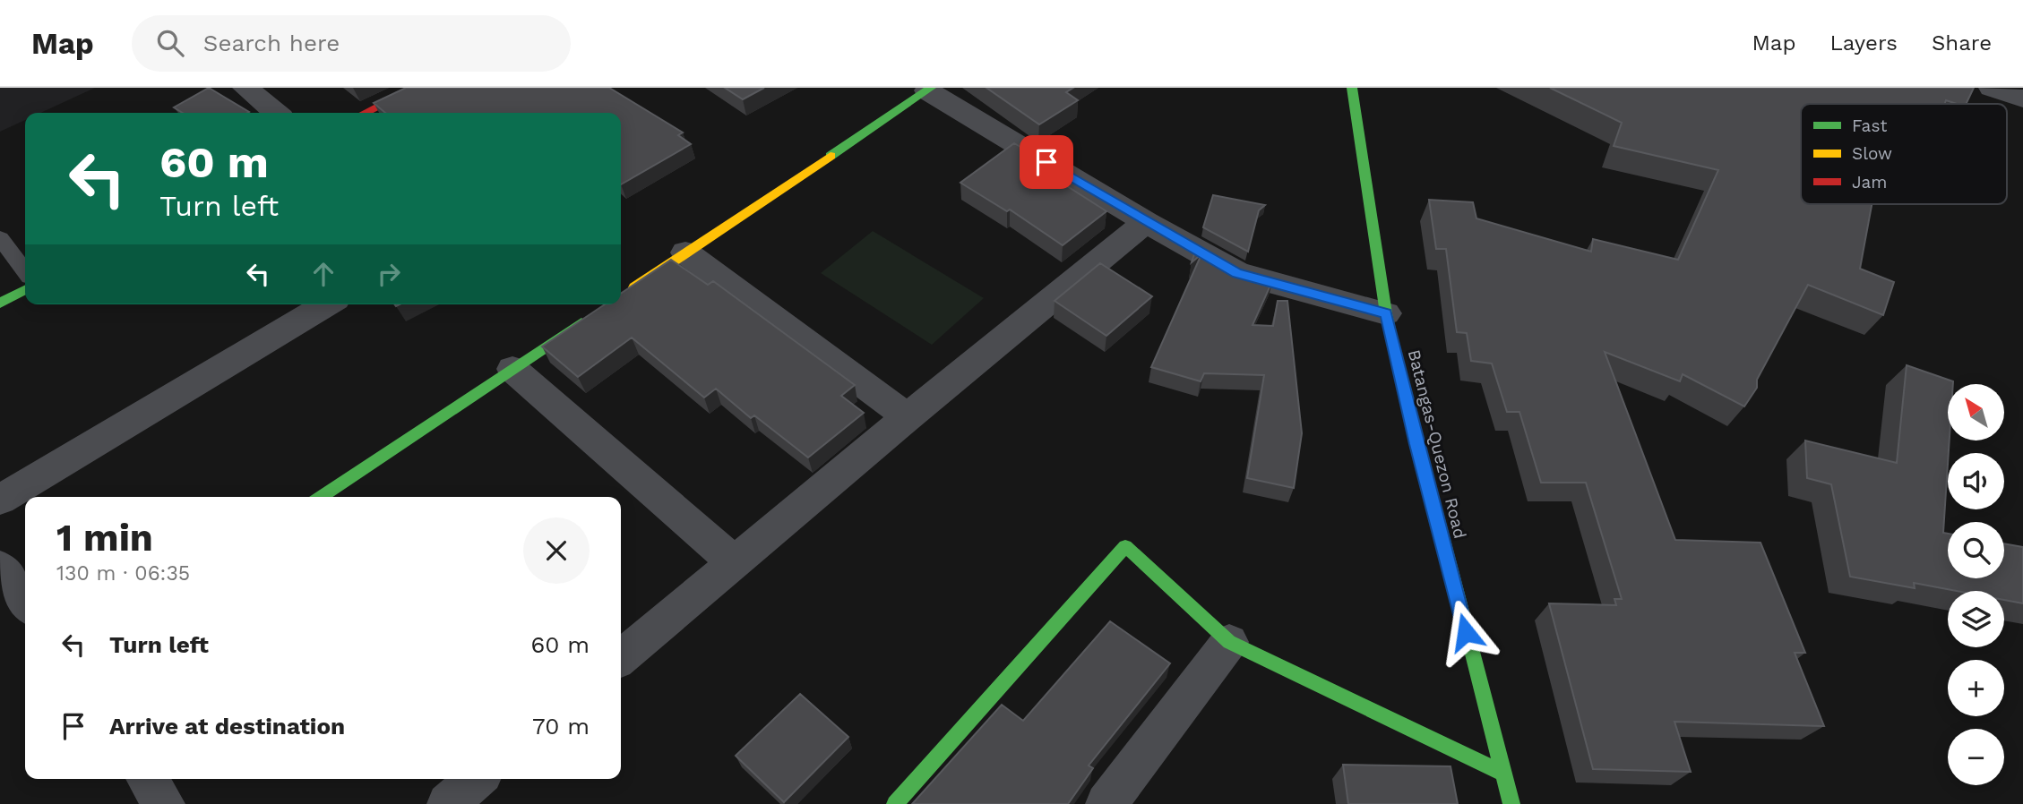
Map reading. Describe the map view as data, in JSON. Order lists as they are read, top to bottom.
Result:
{
  "streets": {
    "street": ["Batangas-Quezon Road"]
  },
  "legend": ["Fast", "Slow", "Jam"],
  "north": "top left",
  "page": {
    "header": "Map",
    "search": "Search here",
    "nav": ["Map", "Layers", "Share"],
    "turn": ["60 m", "Turn left"],
    "map_buttons": ["+", "−"],
    "heading": ["1 min", "130 m · 06:35"],
    "list": [
      {
        "name": "Turn left",
        "value": "60 m"
      },
      {
        "name": "Arrive at destination",
        "value": "70 m"
      }
    ]
  }
}
